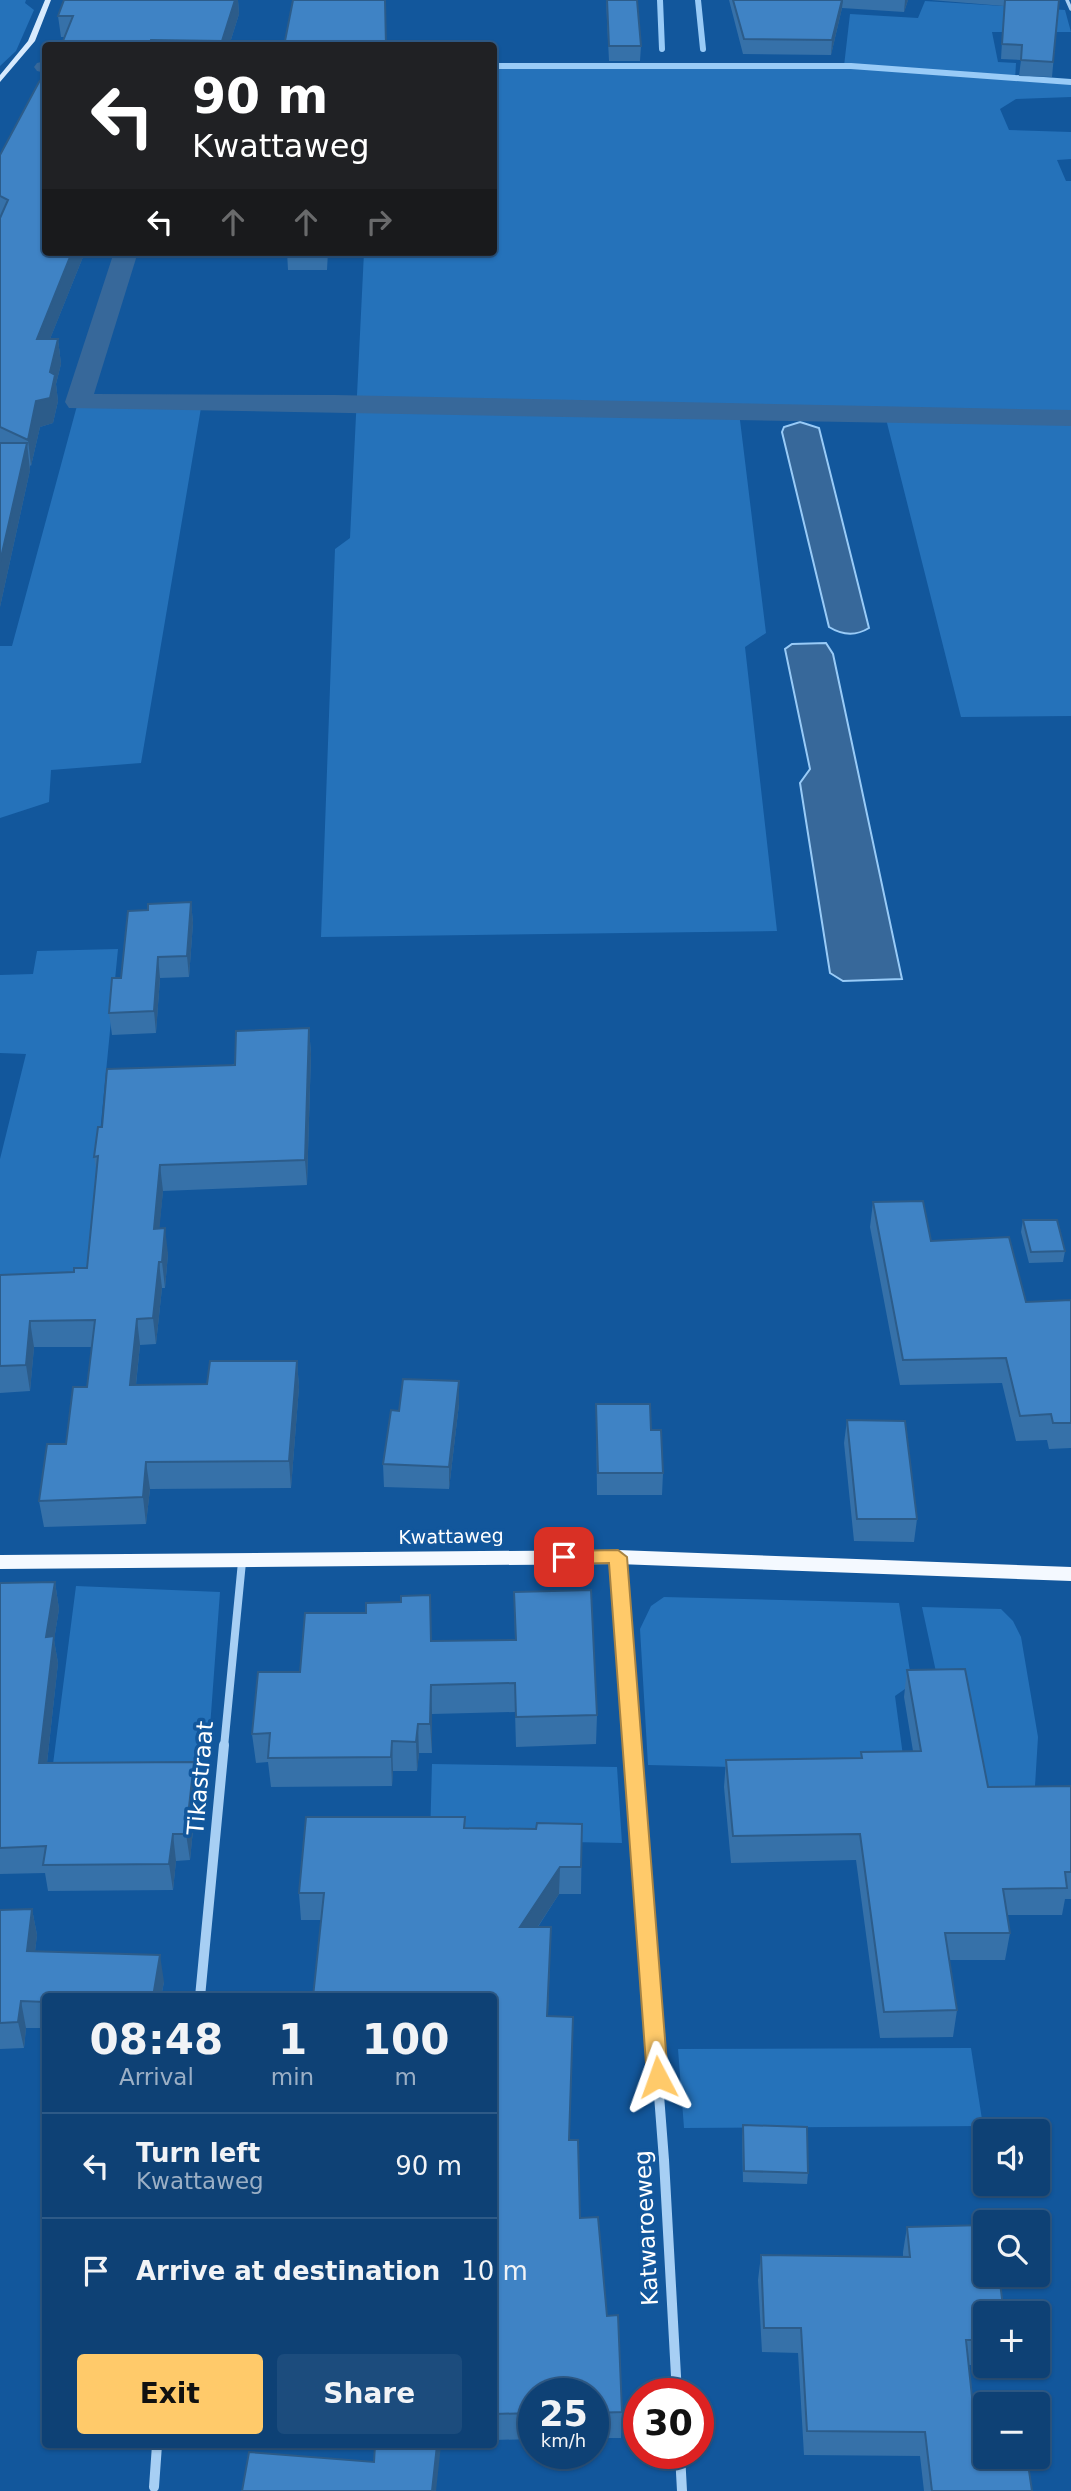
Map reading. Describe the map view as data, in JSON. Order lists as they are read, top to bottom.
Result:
{
  "streets": {
    "main road": ["Kwattaweg"],
    "street": ["Tikastraat", "Katwaroeweg"]
  },
  "crossings": [
    ["Kwattaweg", "Tikastraat"],
    ["Kwattaweg", "Katwaroeweg"]
  ],
  "page": {
    "turn": ["90 m", "Kwattaweg"],
    "eta": [
      "08:48",
      "Arrival",
      "1",
      "min",
      "100",
      "m"
    ],
    "list": [
      {
        "name": "Turn left",
        "note": "Kwattaweg",
        "value": "90 m"
      },
      {
        "name": "Arrive at destination",
        "value": "10 m"
      }
    ],
    "map_buttons": ["+", "−"],
    "buttons": ["Exit", "Share"],
    "speed": "25 km/h",
    "limit": "30"
  }
}
